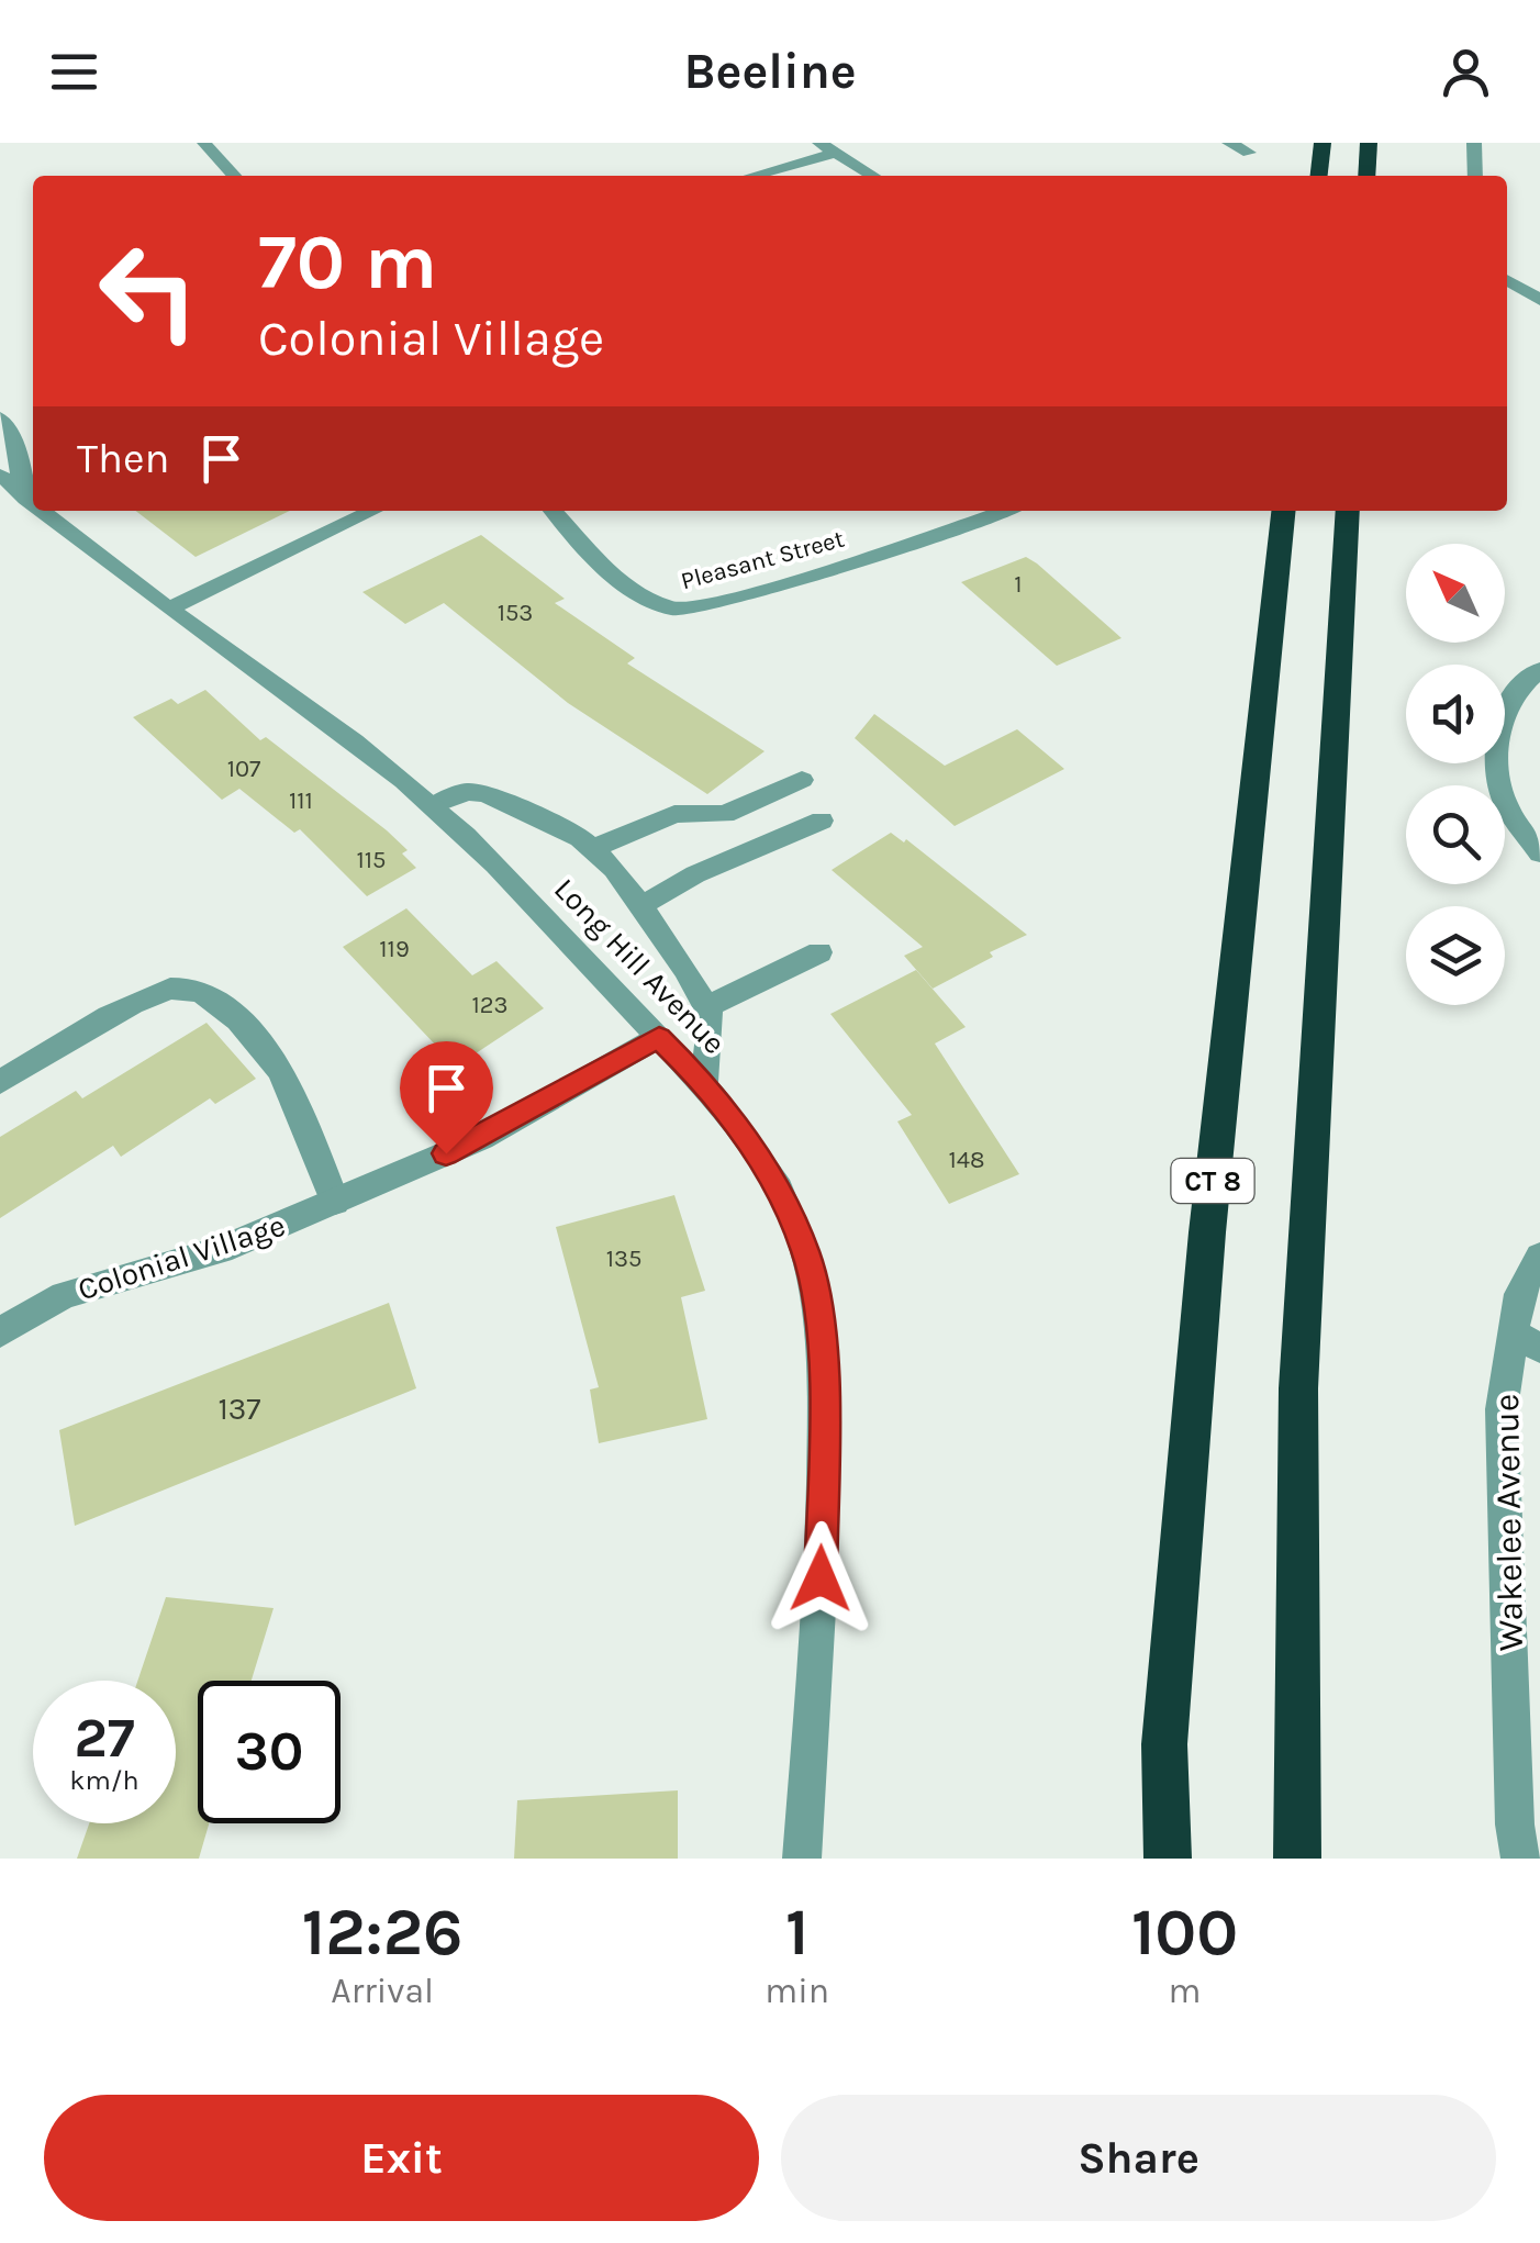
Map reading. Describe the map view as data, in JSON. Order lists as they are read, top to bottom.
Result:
{
  "streets": {
    "highway": ["CT 8"],
    "street": [
      "Pleasant Street",
      "Long Hill Avenue",
      "Colonial Village",
      "Wakelee Avenue"
    ]
  },
  "crossings": [
    ["Long Hill Avenue", "Colonial Village"]
  ],
  "house_numbers": [
    "1",
    "153",
    "107",
    "111",
    "115",
    "119",
    "123",
    "148",
    "135",
    "137"
  ],
  "north": "top left",
  "page": {
    "header": "Beeline",
    "turn": ["70 m", "Colonial Village"],
    "then": "Then",
    "speed": "27 km/h",
    "limit": "30",
    "eta": [
      "12:26",
      "Arrival",
      "1",
      "min",
      "100",
      "m"
    ],
    "buttons": ["Exit", "Share"]
  }
}
